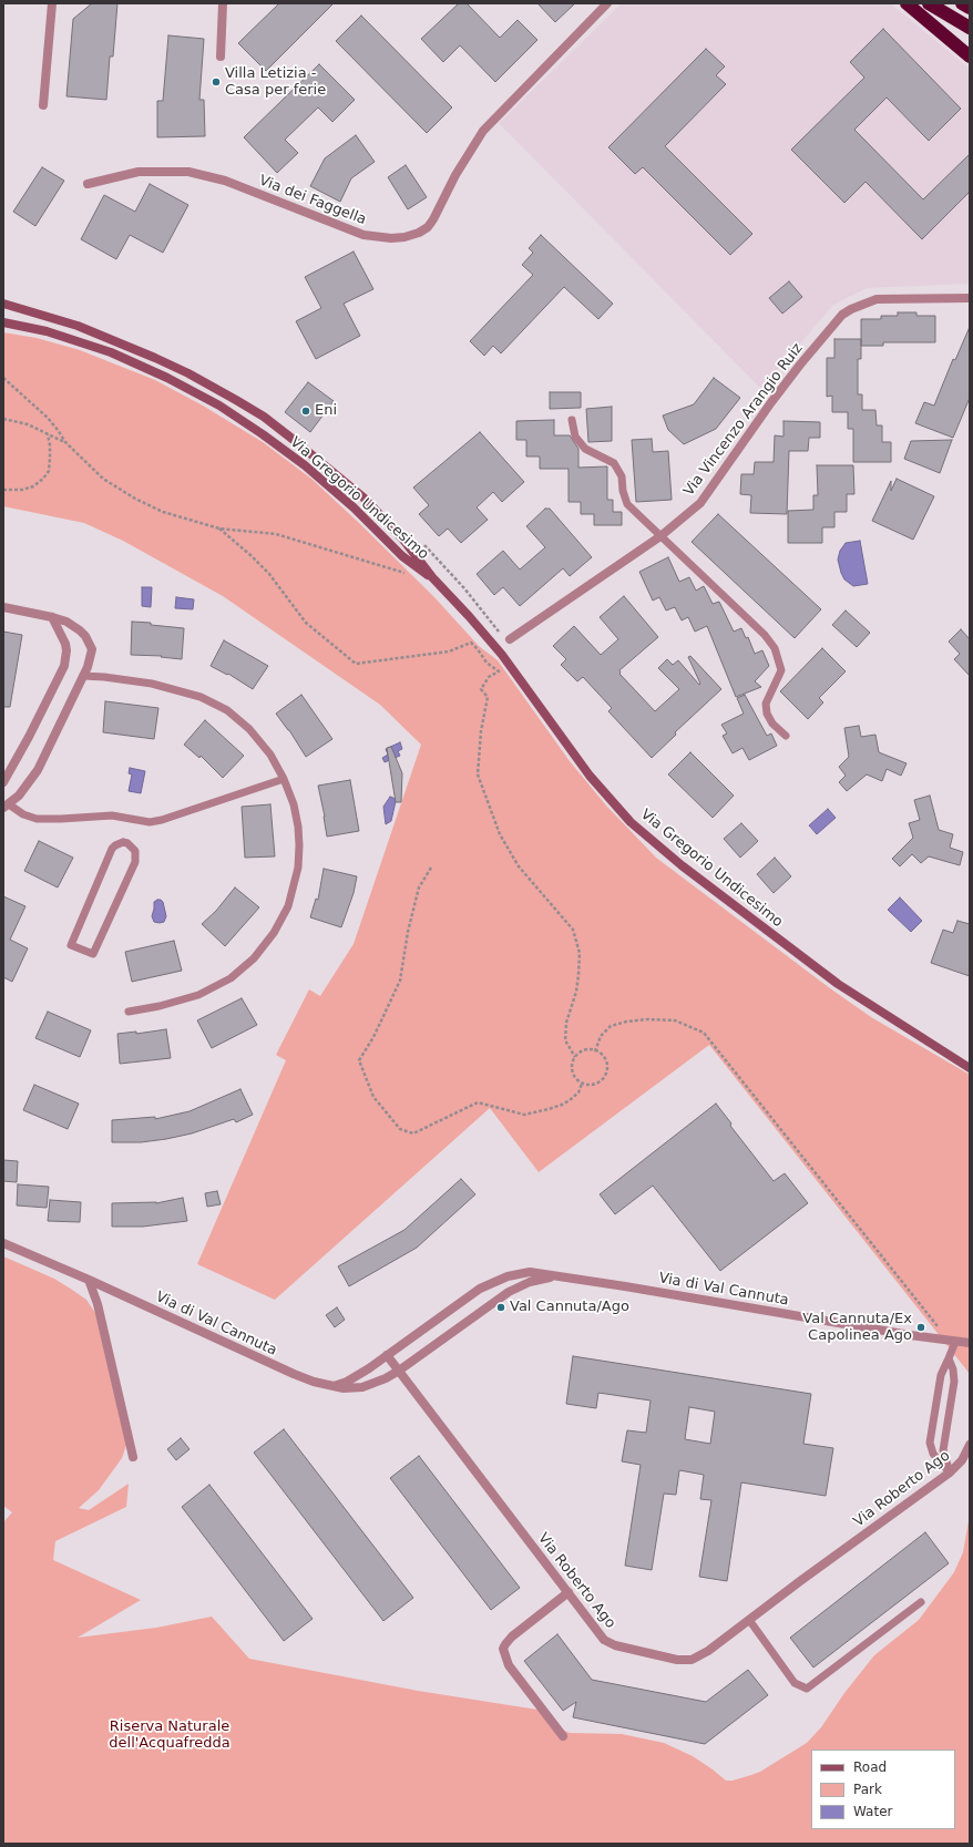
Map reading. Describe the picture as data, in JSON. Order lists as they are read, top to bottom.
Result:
{
  "streets": {
    "street": [
      "Via dei Faggella",
      "Via Vincenzo Arangio Ruiz",
      "Via Gregorio Undicesimo",
      "Via di Val Cannuta",
      "Via Roberto Ago"
    ]
  },
  "crossings": [
    ["Via di Val Cannuta", "Via Roberto Ago"]
  ],
  "parks": ["Riserva Naturale dell'Acquafredda"],
  "places": [
    "Villa Letizia - Casa per ferie",
    "Eni",
    "Val Cannuta/Ago",
    "Val Cannuta/Ex Capolinea Ago"
  ],
  "legend": ["Road", "Park", "Water"]
}
